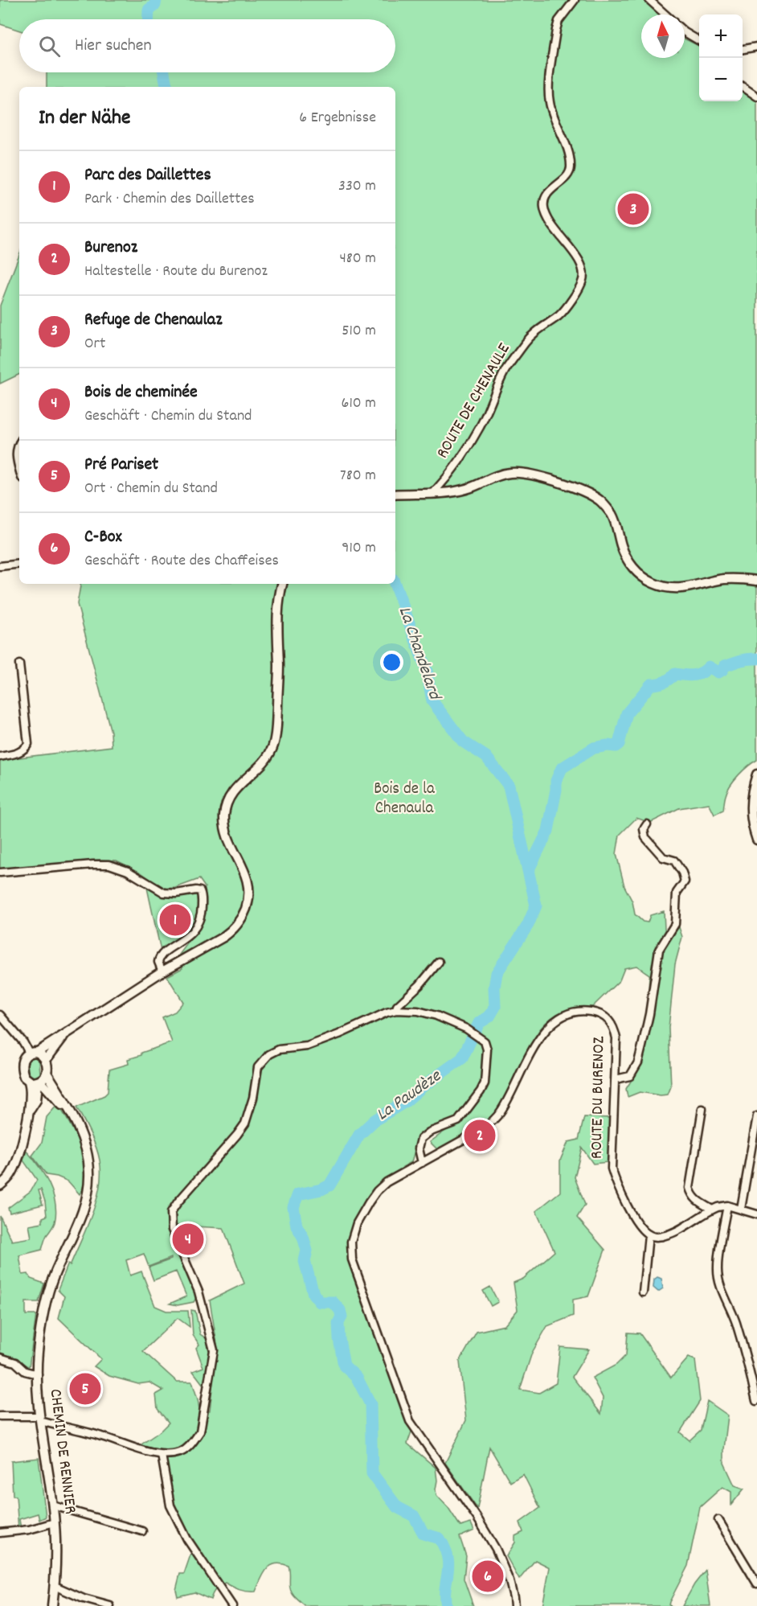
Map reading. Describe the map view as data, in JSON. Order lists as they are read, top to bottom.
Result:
{
  "streets": {
    "street": ["ROUTE DE CHENAULE", "ROUTE DU BURENOZ", "CHEMIN DE RENNIER"]
  },
  "water": ["La Chandelard", "La Paudèze"],
  "parks": ["Bois de la Chenaula"],
  "north": "top",
  "page": {
    "map_buttons": ["+", "−"],
    "search": "Hier suchen",
    "heading": ["In der Nähe", "6 Ergebnisse"],
    "list": [
      {
        "mark": "1",
        "name": "Parc des Daillettes",
        "note": "Park · Chemin des Daillettes",
        "value": "330 m"
      },
      {
        "mark": "2",
        "name": "Burenoz",
        "note": "Haltestelle · Route du Burenoz",
        "value": "480 m"
      },
      {
        "mark": "3",
        "name": "Refuge de Chenaulaz",
        "note": "Ort",
        "value": "510 m"
      },
      {
        "mark": "4",
        "name": "Bois de cheminée",
        "note": "Geschäft · Chemin du Stand",
        "value": "610 m"
      },
      {
        "mark": "5",
        "name": "Pré Pariset",
        "note": "Ort · Chemin du Stand",
        "value": "780 m"
      },
      {
        "mark": "6",
        "name": "C-Box",
        "note": "Geschäft · Route des Chaffeises",
        "value": "910 m"
      }
    ],
    "pins": [
      "3",
      "1",
      "2",
      "4",
      "5",
      "6"
    ]
  }
}
